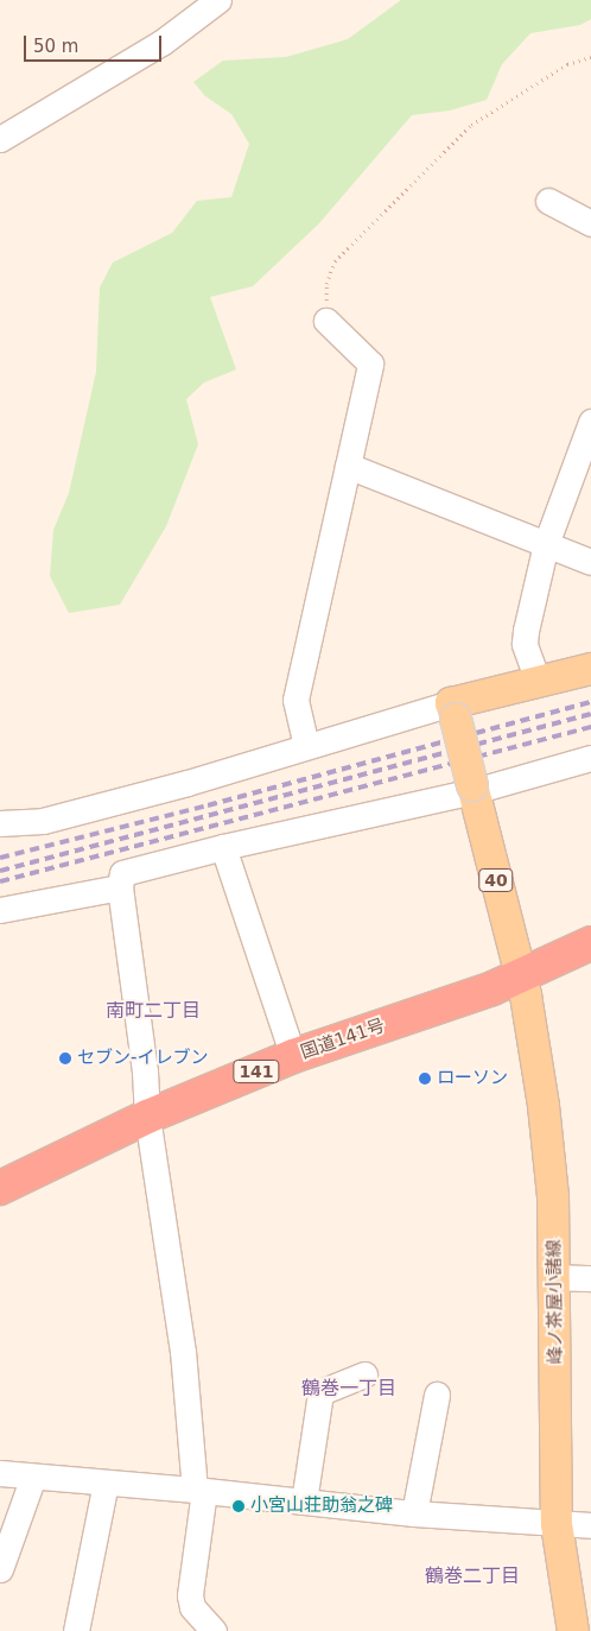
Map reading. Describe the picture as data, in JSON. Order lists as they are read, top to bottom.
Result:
{
  "streets": {
    "highway": ["国道141号", "141"],
    "main road": ["40", "峰ノ茶屋小諸線"]
  },
  "crossings": [
    ["40", "国道141号"],
    ["40", "峰ノ茶屋小諸線"],
    ["国道141号", "峰ノ茶屋小諸線"]
  ],
  "districts": ["南町二丁目", "鶴巻一丁目", "鶴巻二丁目"],
  "places": ["セブン-イレブン", "ローソン", "小宮山荘助翁之碑"],
  "scale_bar": "50 m"
}
